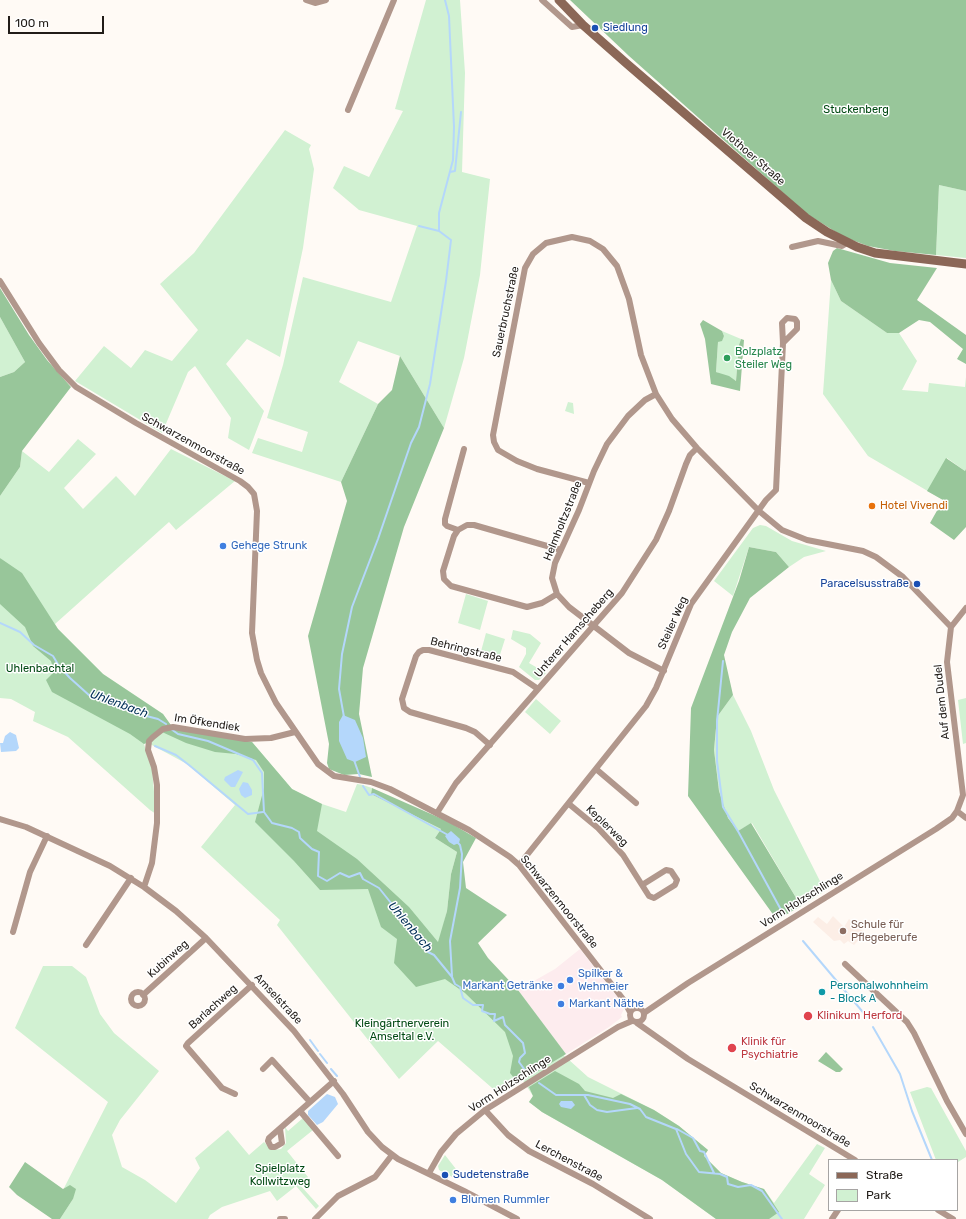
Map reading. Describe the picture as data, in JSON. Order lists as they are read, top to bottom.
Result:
{
  "streets": {
    "main road": ["Vlothoer Straße"],
    "street": [
      "Sauerbruchstraße",
      "Schwarzenmoorstraße",
      "Helmholtzstraße",
      "Steiler Weg",
      "Unterer Hamscheberg",
      "Behringstraße",
      "Auf dem Dudel",
      "Im Öfkendiek",
      "Keplerweg",
      "Vorm Holzschlinge",
      "Kubinweg",
      "Amselstraße",
      "Barlachweg",
      "Lerchenstraße"
    ]
  },
  "crossings": [
    ["Sauerbruchstraße", "Helmholtzstraße"],
    ["Sauerbruchstraße", "Steiler Weg"],
    ["Sauerbruchstraße", "Unterer Hamscheberg"],
    ["Schwarzenmoorstraße", "Steiler Weg"],
    ["Schwarzenmoorstraße", "Unterer Hamscheberg"],
    ["Schwarzenmoorstraße", "Im Öfkendiek"],
    ["Schwarzenmoorstraße", "Vorm Holzschlinge"],
    ["Steiler Weg", "Keplerweg"],
    ["Unterer Hamscheberg", "Behringstraße"],
    ["Auf dem Dudel", "Vorm Holzschlinge"],
    ["Im Öfkendiek", "Amselstraße"],
    ["Vorm Holzschlinge", "Amselstraße"],
    ["Vorm Holzschlinge", "Lerchenstraße"],
    ["Kubinweg", "Amselstraße"],
    ["Amselstraße", "Barlachweg"]
  ],
  "water": ["Uhlenbach"],
  "parks": [
    "Stuckenberg",
    "Uhlenbachtal",
    "Kleingärtnerverein Amseltal e.V.",
    "Spielplatz Kollwitzweg"
  ],
  "places": [
    "Siedlung",
    "Bolzplatz Steiler Weg",
    "Hotel Vivendi",
    "Gehege Strunk",
    "Paracelsusstraße",
    "Schule für Pflegeberufe",
    "Spilker & Wehmeier",
    "Markant Getränke",
    "Personalwohnheim - Block A",
    "Markant Näthe",
    "Klinikum Herford",
    "Klinik für Psychiatrie",
    "Sudetenstraße",
    "Blumen Rummler"
  ],
  "legend": ["Straße", "Park"],
  "scale_bar": "100 m"
}
